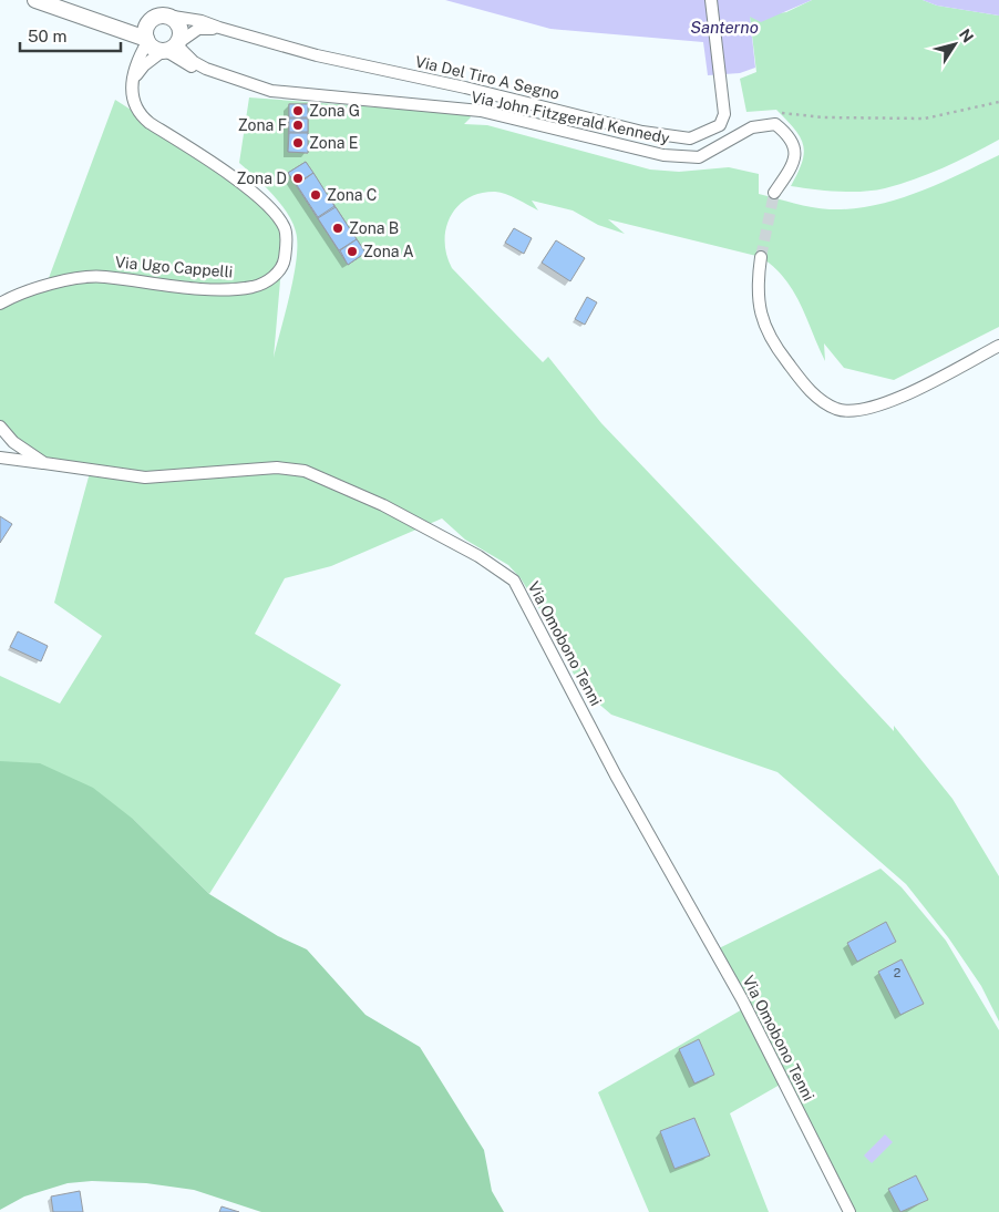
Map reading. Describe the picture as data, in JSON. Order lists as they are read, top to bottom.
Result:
{
  "streets": {
    "street": [
      "Via Del Tiro A Segno",
      "Via John Fitzgerald Kennedy",
      "Via Ugo Cappelli",
      "Via Omobono Tenni"
    ]
  },
  "crossings": [
    ["Via Del Tiro A Segno", "Via John Fitzgerald Kennedy"],
    ["Via Del Tiro A Segno", "Via Ugo Cappelli"],
    ["Via John Fitzgerald Kennedy", "Via Ugo Cappelli"]
  ],
  "water": ["Santerno"],
  "places": [
    "Zona G",
    "Zona F",
    "Zona E",
    "Zona D",
    "Zona C",
    "Zona B",
    "Zona A"
  ],
  "house_numbers": ["2"],
  "scale_bar": "50 m",
  "north": "top right"
}
